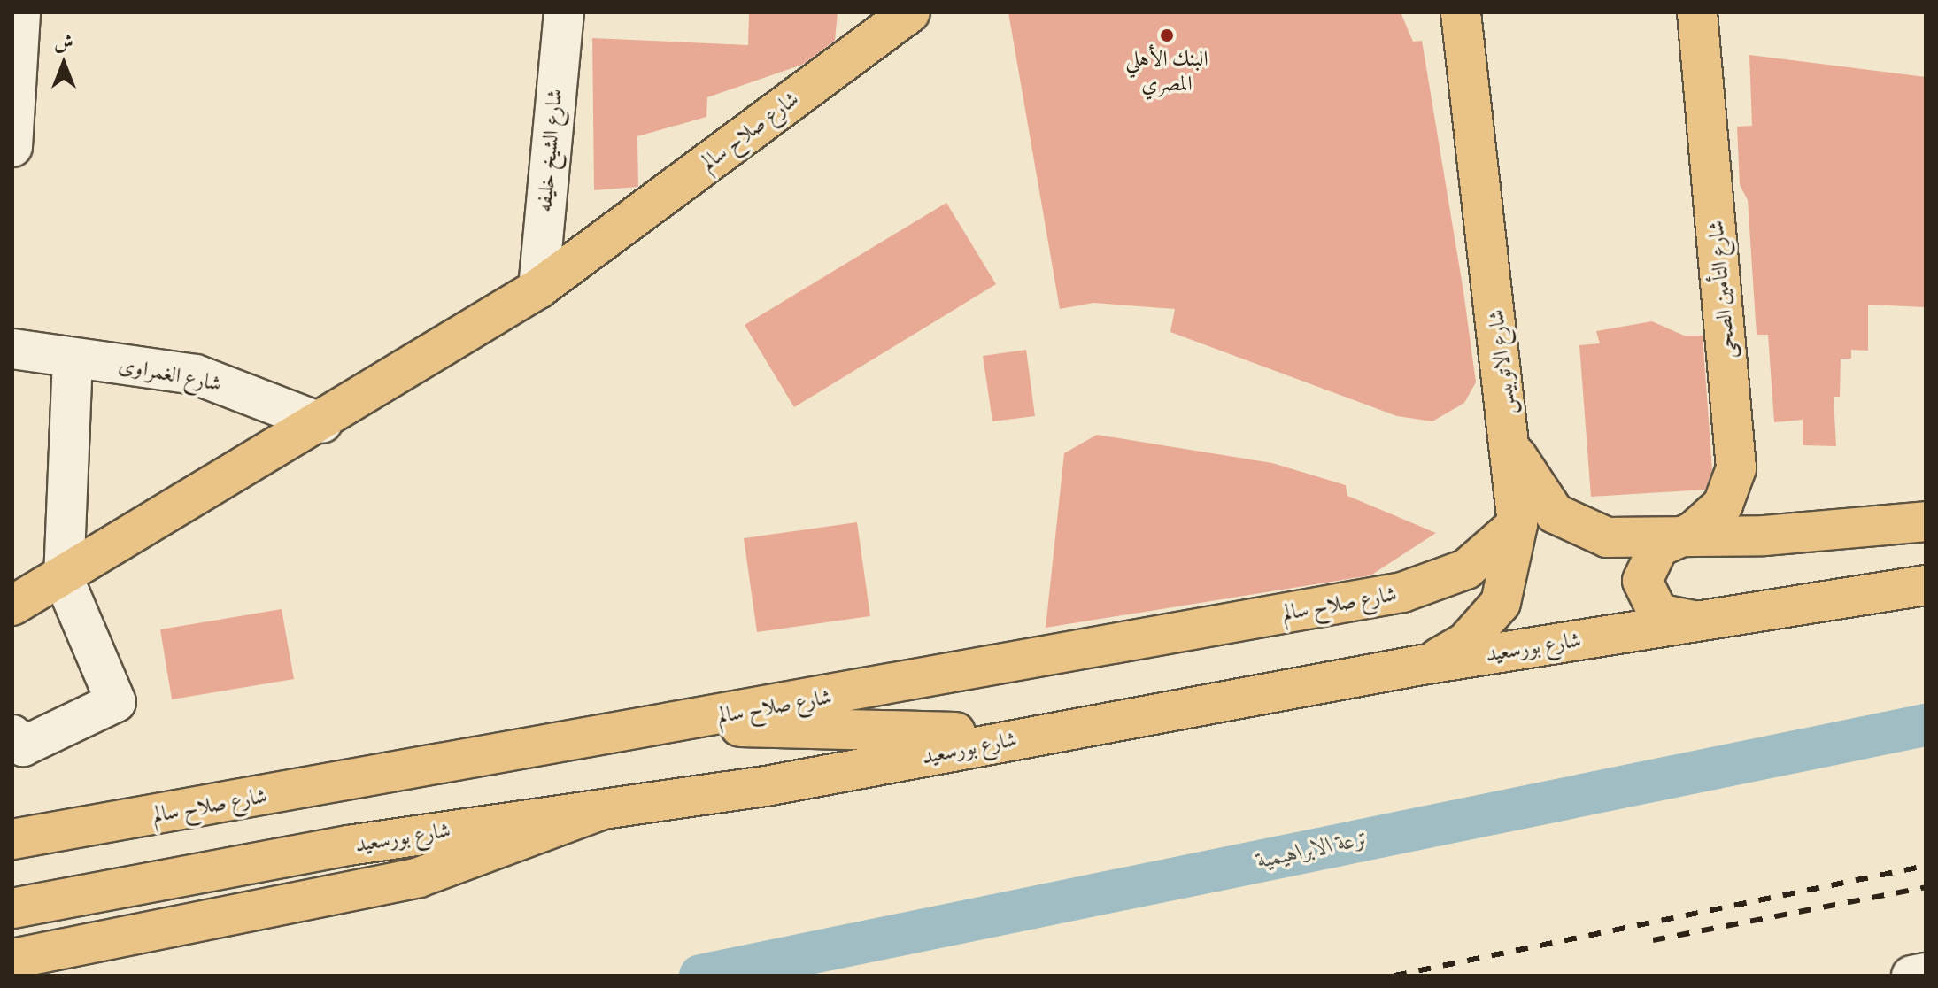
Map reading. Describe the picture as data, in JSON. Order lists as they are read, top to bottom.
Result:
{
  "streets": {
    "main road": [
      "شارع صلاح سالم",
      "شارع التأمين الصحى",
      "شارع الاتوبيس",
      "شارع بورسعيد"
    ],
    "street": ["شارع الشيخ خليفه", "شارع الغمراوى"]
  },
  "crossings": [
    ["شارع صلاح سالم", "شارع الشيخ خليفه"],
    ["شارع صلاح سالم", "شارع الاتوبيس"],
    ["شارع صلاح سالم", "شارع الغمراوى"],
    ["شارع التأمين الصحى", "شارع بورسعيد"],
    ["شارع الاتوبيس", "شارع بورسعيد"]
  ],
  "water": ["ترعة الابراهيمية"],
  "places": ["البنك الأهلي المصري"],
  "north": "top"
}
